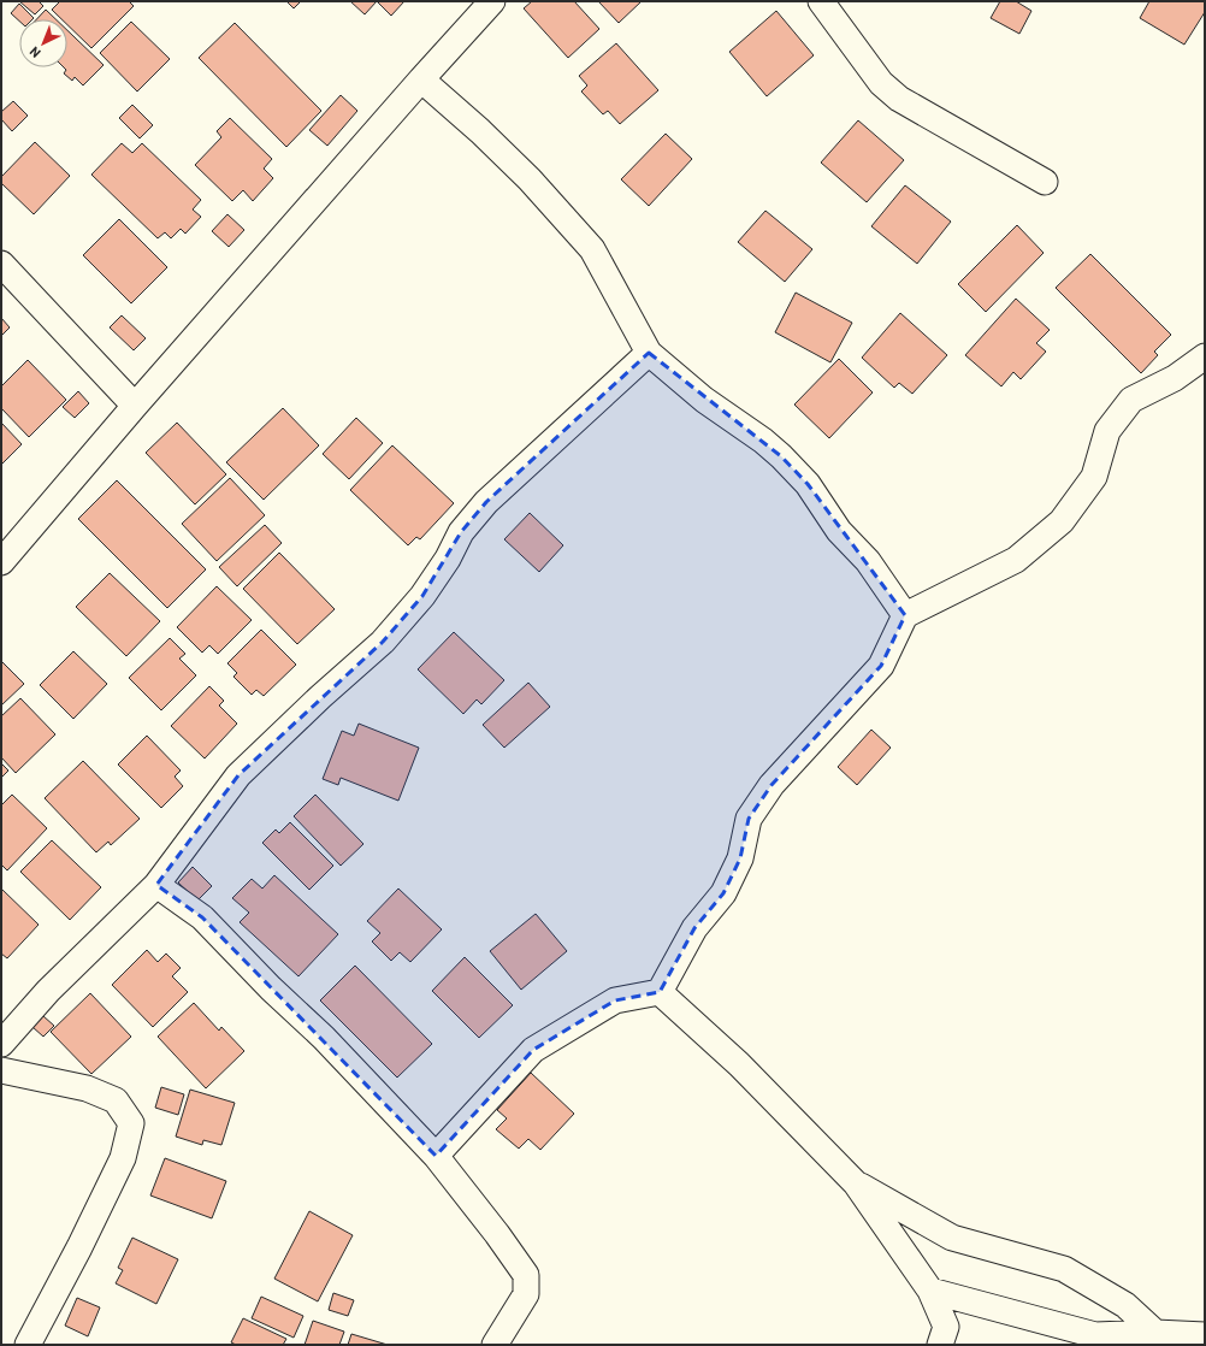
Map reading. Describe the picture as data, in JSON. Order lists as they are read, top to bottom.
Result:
{
  "north": "bottom left"
}
